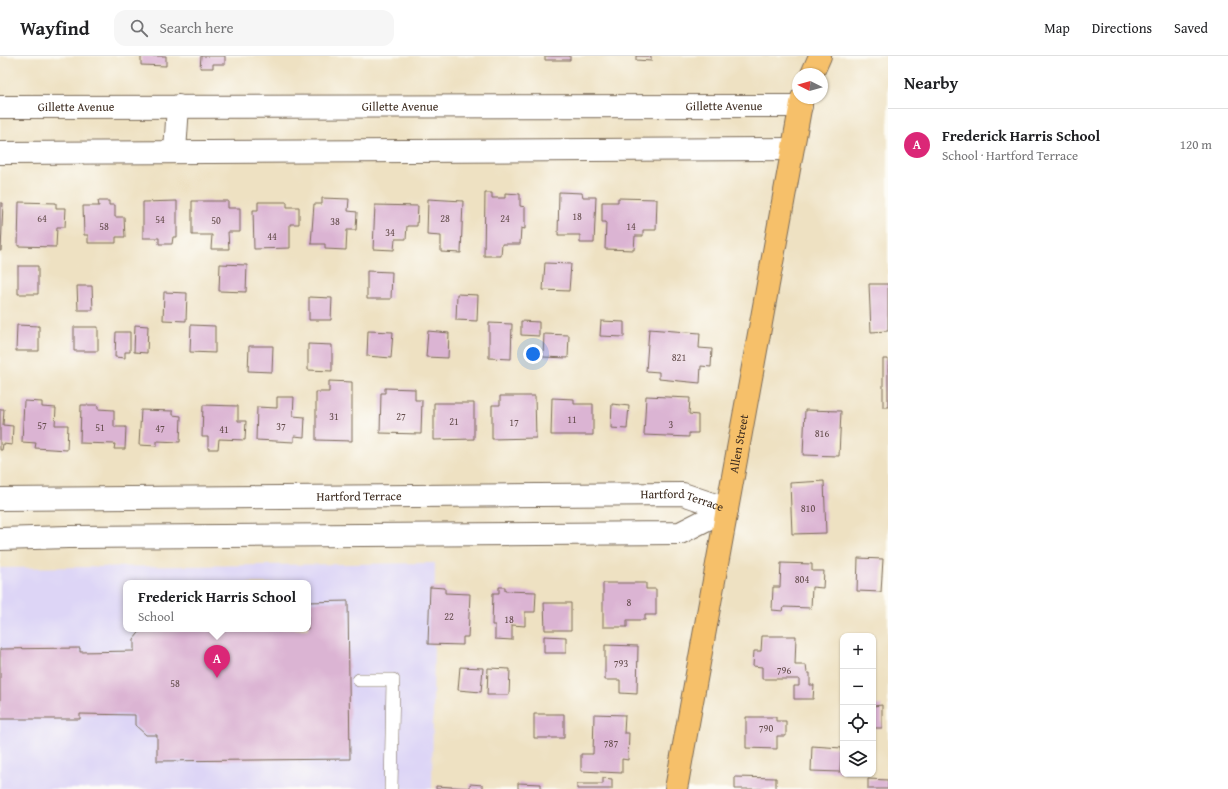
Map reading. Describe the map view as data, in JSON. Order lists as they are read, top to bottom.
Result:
{
  "streets": {
    "main road": ["Allen Street"],
    "street": ["Gillette Avenue", "Hartford Terrace"]
  },
  "crossings": [
    ["Allen Street", "Hartford Terrace"]
  ],
  "house_numbers": [
    "18",
    "64",
    "28",
    "24",
    "54",
    "50",
    "38",
    "58",
    "14",
    "34",
    "44",
    "821",
    "31",
    "27",
    "11",
    "21",
    "17",
    "3",
    "57",
    "37",
    "51",
    "47",
    "41",
    "816",
    "810",
    "804",
    "8",
    "22",
    "18",
    "793",
    "796",
    "58",
    "790",
    "787"
  ],
  "north": "left",
  "page": {
    "header": "Wayfind",
    "search": "Search here",
    "nav": ["Map", "Directions", "Saved"],
    "heading": "Nearby",
    "list": [
      {
        "mark": "A",
        "name": "Frederick Harris School",
        "note": "School · Hartford Terrace",
        "value": "120 m"
      }
    ],
    "popup": ["Frederick Harris School", "School"],
    "map_buttons": ["+", "−"],
    "pins": "A"
  }
}
